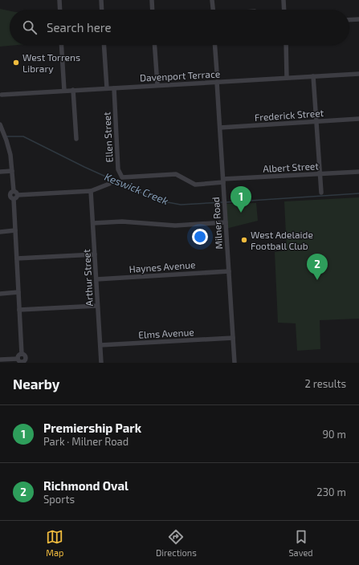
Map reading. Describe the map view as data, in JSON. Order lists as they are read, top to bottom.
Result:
{
  "streets": {
    "street": [
      "Davenport Terrace",
      "Frederick Street",
      "Ellen Street",
      "Albert Street",
      "Milner Road",
      "Haynes Avenue",
      "Arthur Street",
      "Elms Avenue"
    ]
  },
  "crossings": [
    ["Davenport Terrace", "Ellen Street"],
    ["Davenport Terrace", "Milner Road"],
    ["Frederick Street", "Milner Road"],
    ["Ellen Street", "Albert Street"],
    ["Ellen Street", "Milner Road"],
    ["Albert Street", "Milner Road"],
    ["Milner Road", "Haynes Avenue"],
    ["Milner Road", "Elms Avenue"],
    ["Haynes Avenue", "Arthur Street"],
    ["Arthur Street", "Elms Avenue"]
  ],
  "water": ["Keswick Creek"],
  "places": ["West Torrens Library", "West Adelaide Football Club"],
  "page": {
    "search": "Search here",
    "pins": ["1", "2"],
    "heading": ["Nearby", "2 results"],
    "list": [
      {
        "mark": "1",
        "name": "Premiership Park",
        "note": "Park · Milner Road",
        "value": "90 m"
      },
      {
        "mark": "2",
        "name": "Richmond Oval",
        "note": "Sports",
        "value": "230 m"
      }
    ],
    "nav": ["Map", "Directions", "Saved"]
  }
}
